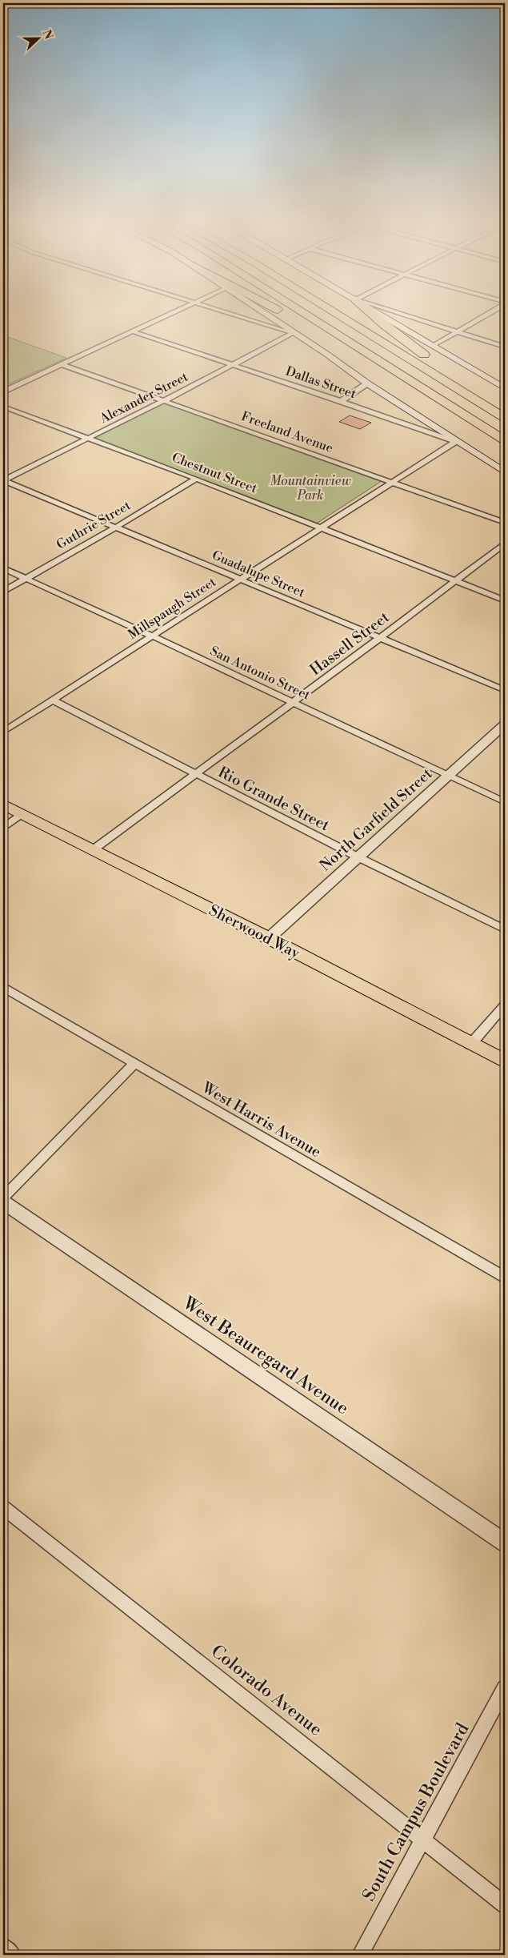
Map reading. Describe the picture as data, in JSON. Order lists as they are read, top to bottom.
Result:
{
  "streets": {
    "main road": ["Sherwood Way"],
    "street": [
      "Dallas Street",
      "Alexander Street",
      "Freeland Avenue",
      "Chestnut Street",
      "Guthrie Street",
      "Guadalupe Street",
      "Millspaugh Street",
      "Hassell Street",
      "San Antonio Street",
      "Rio Grande Street",
      "North Garfield Street",
      "West Harris Avenue",
      "West Beauregard Avenue",
      "Colorado Avenue",
      "South Campus Boulevard"
    ]
  },
  "crossings": [
    ["Dallas Street", "Alexander Street"],
    ["Dallas Street", "Millspaugh Street"],
    ["Alexander Street", "Freeland Avenue"],
    ["Alexander Street", "Chestnut Street"],
    ["Alexander Street", "Guadalupe Street"],
    ["Freeland Avenue", "Millspaugh Street"],
    ["Chestnut Street", "Guthrie Street"],
    ["Chestnut Street", "Millspaugh Street"],
    ["Chestnut Street", "Hassell Street"],
    ["Guthrie Street", "Guadalupe Street"],
    ["Guthrie Street", "San Antonio Street"],
    ["Guadalupe Street", "Millspaugh Street"],
    ["Guadalupe Street", "Hassell Street"],
    ["Millspaugh Street", "San Antonio Street"],
    ["Millspaugh Street", "Rio Grande Street"],
    ["Hassell Street", "San Antonio Street"],
    ["Hassell Street", "Rio Grande Street"],
    ["Hassell Street", "Sherwood Way"],
    ["San Antonio Street", "North Garfield Street"],
    ["Rio Grande Street", "North Garfield Street"],
    ["North Garfield Street", "Sherwood Way"],
    ["Colorado Avenue", "South Campus Boulevard"]
  ],
  "parks": ["Mountainview Park"],
  "north": "right"
}
